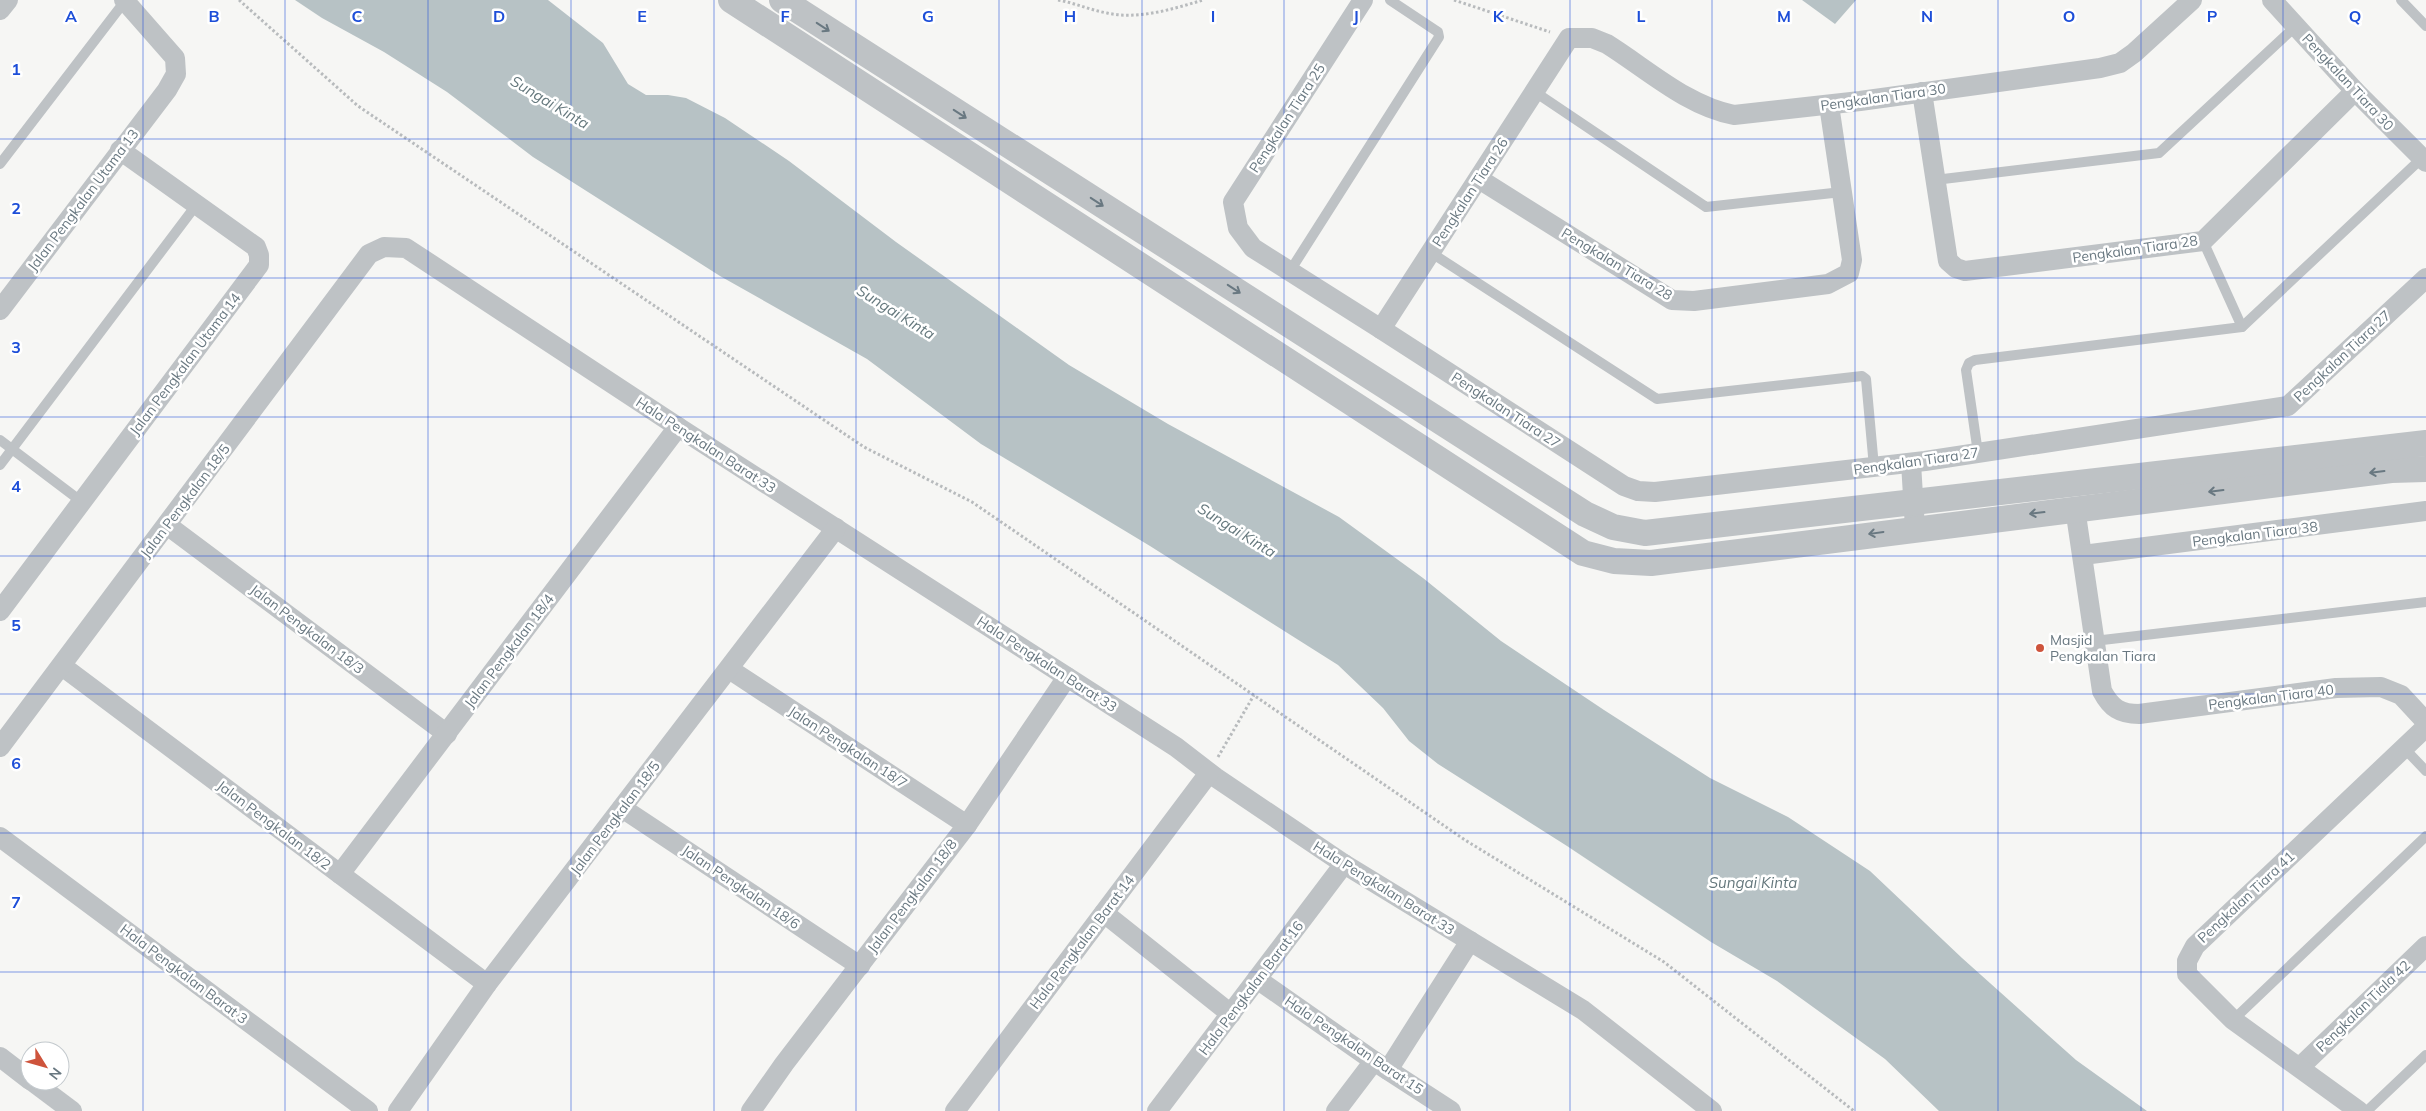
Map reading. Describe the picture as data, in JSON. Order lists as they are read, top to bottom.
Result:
{
  "streets": {
    "street": [
      "Pengkalan Tiara 30",
      "Pengkalan Tiara 25",
      "Pengkalan Tiara 26",
      "Jalan Pengkalan Utama 13",
      "Pengkalan Tiara 28",
      "Pengkalan Tiara 27",
      "Jalan Pengkalan Utama 14",
      "Hala Pengkalan Barat 33",
      "Jalan Pengkalan 18/5",
      "Pengkalan Tiara 38",
      "Jalan Pengkalan 18/3",
      "Jalan Pengkalan 18/4",
      "Pengkalan Tiara 40",
      "Jalan Pengkalan 18/7",
      "Jalan Pengkalan 18/2",
      "Jalan Pengkalan 18/6",
      "Jalan Pengkalan 18/8",
      "Pengkalan Tiara 41",
      "Hala Pengkalan Barat 14",
      "Hala Pengkalan Barat 3",
      "Hala Pengkalan Barat 16",
      "Pengkalan Tiala 42",
      "Hala Pengkalan Barat 15"
    ]
  },
  "crossings": [
    ["Pengkalan Tiara 30", "Pengkalan Tiara 26"],
    ["Pengkalan Tiara 30", "Pengkalan Tiara 28"],
    ["Pengkalan Tiara 25", "Pengkalan Tiara 27"],
    ["Pengkalan Tiara 26", "Pengkalan Tiara 28"],
    ["Pengkalan Tiara 26", "Pengkalan Tiara 27"],
    ["Jalan Pengkalan Utama 13", "Jalan Pengkalan Utama 14"],
    ["Hala Pengkalan Barat 33", "Jalan Pengkalan 18/5"],
    ["Hala Pengkalan Barat 33", "Jalan Pengkalan 18/4"],
    ["Hala Pengkalan Barat 33", "Jalan Pengkalan 18/8"],
    ["Hala Pengkalan Barat 33", "Hala Pengkalan Barat 14"],
    ["Hala Pengkalan Barat 33", "Hala Pengkalan Barat 16"],
    ["Jalan Pengkalan 18/5", "Jalan Pengkalan 18/3"],
    ["Jalan Pengkalan 18/5", "Jalan Pengkalan 18/7"],
    ["Jalan Pengkalan 18/5", "Jalan Pengkalan 18/2"],
    ["Jalan Pengkalan 18/5", "Jalan Pengkalan 18/6"],
    ["Jalan Pengkalan 18/3", "Jalan Pengkalan 18/4"],
    ["Jalan Pengkalan 18/4", "Jalan Pengkalan 18/2"],
    ["Jalan Pengkalan 18/7", "Jalan Pengkalan 18/8"],
    ["Jalan Pengkalan 18/6", "Jalan Pengkalan 18/8"],
    ["Pengkalan Tiara 41", "Pengkalan Tiala 42"],
    ["Hala Pengkalan Barat 16", "Hala Pengkalan Barat 15"]
  ],
  "water": ["Sungai Kinta"],
  "places": ["Masjid Pengkalan Tiara"],
  "north": "bottom right",
  "grid": {
    "columns": [
      "A",
      "B",
      "C",
      "D",
      "E",
      "F",
      "G",
      "H",
      "I",
      "J",
      "K",
      "L",
      "M",
      "N",
      "O",
      "P",
      "Q"
    ],
    "rows": [
      "1",
      "2",
      "3",
      "4",
      "5",
      "6",
      "7"
    ]
  }
}
